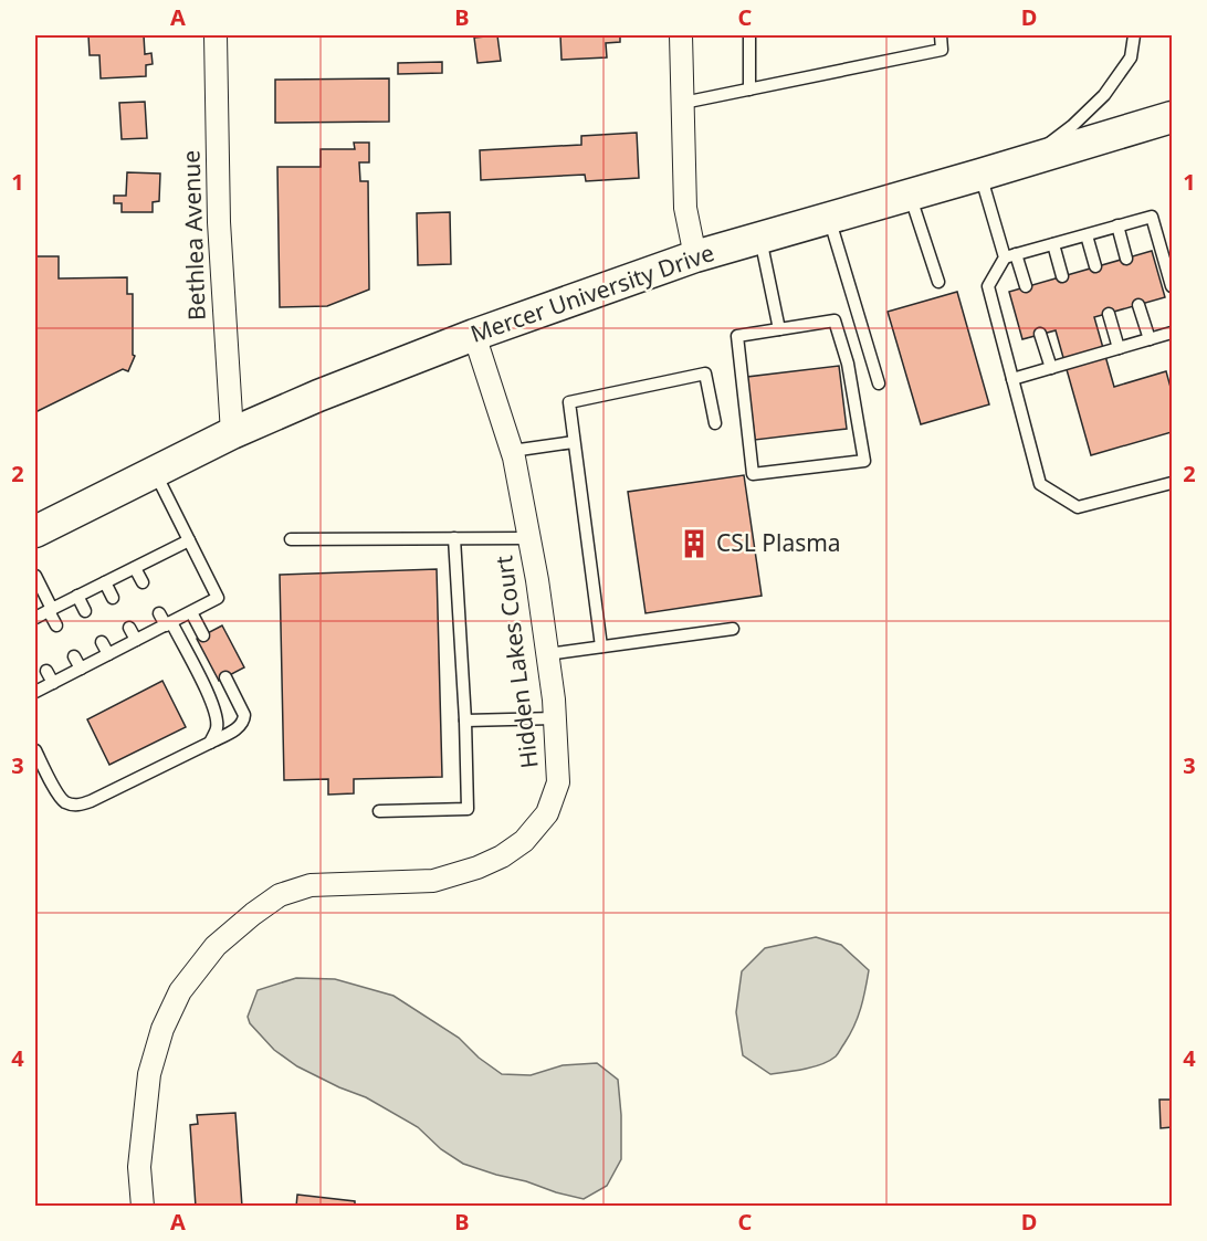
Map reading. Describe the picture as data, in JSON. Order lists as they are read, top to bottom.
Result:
{
  "streets": {
    "main road": ["Mercer University Drive"],
    "street": ["Bethlea Avenue", "Hidden Lakes Court"]
  },
  "crossings": [
    ["Bethlea Avenue", "Mercer University Drive"],
    ["Mercer University Drive", "Hidden Lakes Court"]
  ],
  "places": {
    "building": ["CSL Plasma"]
  },
  "grid": {
    "columns": [
      "A",
      "B",
      "C",
      "D"
    ],
    "rows": [
      "1",
      "2",
      "3",
      "4"
    ]
  }
}
